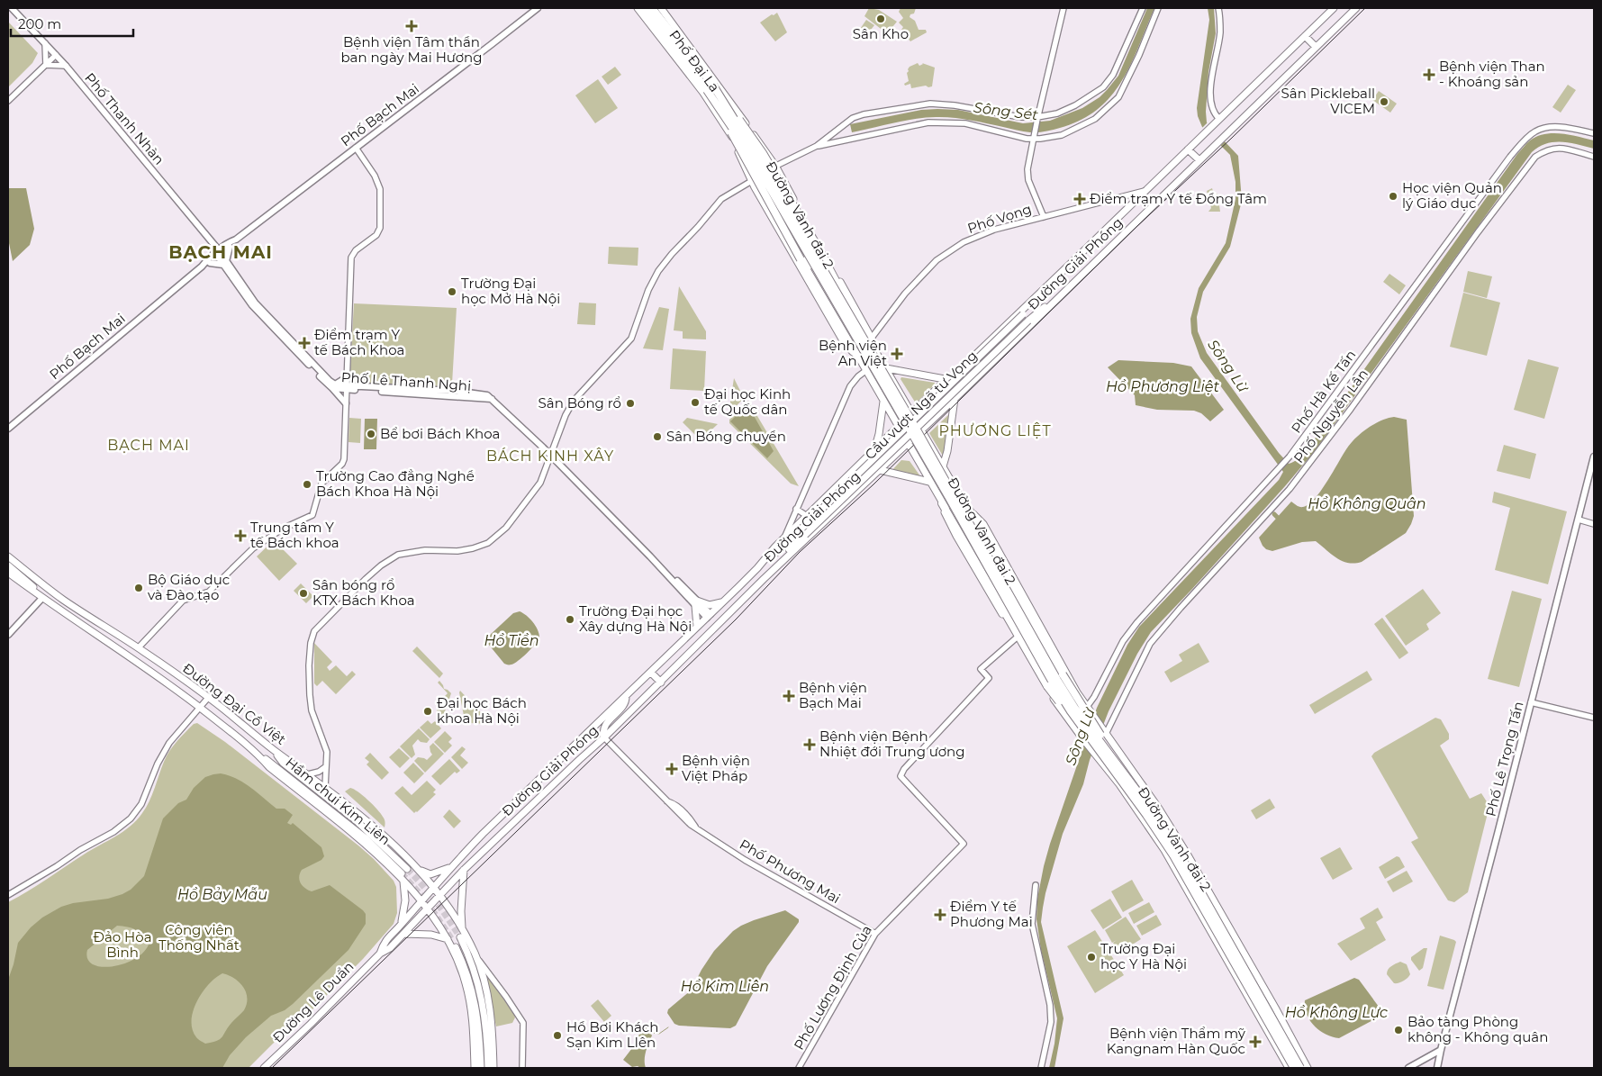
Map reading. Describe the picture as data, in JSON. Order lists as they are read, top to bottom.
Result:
{
  "streets": {
    "highway": ["Đường Vành đai 2"],
    "main road": [
      "Phố Đại La",
      "Phố Bạch Mai",
      "Phố Thanh Nhàn",
      "Đường Giải Phóng",
      "Phố Lê Thanh Nghị",
      "Cầu vượt Ngã tư Vọng",
      "Đường Đại Cồ Việt",
      "Phố Lê Trọng Tấn",
      "Hầm chui Kim Liên",
      "Đường Lê Duẩn"
    ],
    "street": [
      "Phố Vọng",
      "Phố Hà Kế Tấn",
      "Phố Nguyễn Lân",
      "Phố Phương Mai",
      "Phố Lương Định Của"
    ]
  },
  "crossings": [
    ["Phố Đại La", "Phố Vọng"],
    ["Phố Đại La", "Đường Giải Phóng"],
    ["Phố Bạch Mai", "Phố Thanh Nhàn"],
    ["Phố Bạch Mai", "Phố Lê Thanh Nghị"],
    ["Phố Thanh Nhàn", "Phố Lê Thanh Nghị"],
    ["Phố Vọng", "Đường Giải Phóng"],
    ["Đường Giải Phóng", "Phố Lê Thanh Nghị"],
    ["Đường Giải Phóng", "Cầu vượt Ngã tư Vọng"],
    ["Đường Giải Phóng", "Đường Đại Cồ Việt"],
    ["Đường Giải Phóng", "Phố Phương Mai"],
    ["Đường Giải Phóng", "Đường Lê Duẩn"],
    ["Đường Đại Cồ Việt", "Hầm chui Kim Liên"],
    ["Đường Đại Cồ Việt", "Đường Lê Duẩn"],
    ["Phố Phương Mai", "Phố Lương Định Của"]
  ],
  "districts": [
    "BẠCH MAI",
    "PHƯƠNG LIỆT",
    "BẠCH MAI",
    "BÁCH KINH XÂY"
  ],
  "water": [
    "Sông Sét",
    "Sông Lừ",
    "Hồ Phương Liệt",
    "Hồ Không Quân",
    "Hồ Tiền",
    "Hồ Bảy Mẫu",
    "Hồ Kim Liên",
    "Hồ Không Lực"
  ],
  "parks": ["Công viên Thống Nhất", "Đảo Hòa Bình"],
  "places": {
    "other": [
      "Sân Kho",
      "Sân Pickleball VICEM",
      "Học viện Quản lý Giáo dục",
      "Trường Đại học Mở Hà Nội",
      "Đại học Kinh tế Quốc dân",
      "Sân Bóng rổ",
      "Bể bơi Bách Khoa",
      "Sân Bóng chuyền",
      "Trường Cao đẳng Nghề Bách Khoa Hà Nội",
      "Bộ Giáo dục và Đào tạo",
      "Sân bóng rổ KTX Bách Khoa",
      "Trường Đại học Xây dựng Hà Nội",
      "Đại học Bách khoa Hà Nội",
      "Trường Đại học Y Hà Nội",
      "Bảo tàng Phòng không - Không quân",
      "Hồ Bơi Khách Sạn Kim LIên"
    ],
    "health": [
      "Bệnh viện Tâm thần ban ngày Mai Hương",
      "Bệnh viện Than - Khoáng sản",
      "Điểm trạm Y tế Đồng Tâm",
      "Điểm trạm Y tế Bách Khoa",
      "Bệnh viện An Việt",
      "Trung tâm Y tế Bách khoa",
      "Bệnh viện Bạch Mai",
      "Bệnh viện Bệnh Nhiệt đới Trung ương",
      "Bệnh viện Việt Pháp",
      "Điểm Y tế Phương Mai",
      "Bệnh viện Thẩm mỹ Kangnam Hàn Quốc"
    ]
  },
  "scale_bar": "200 m"
}
